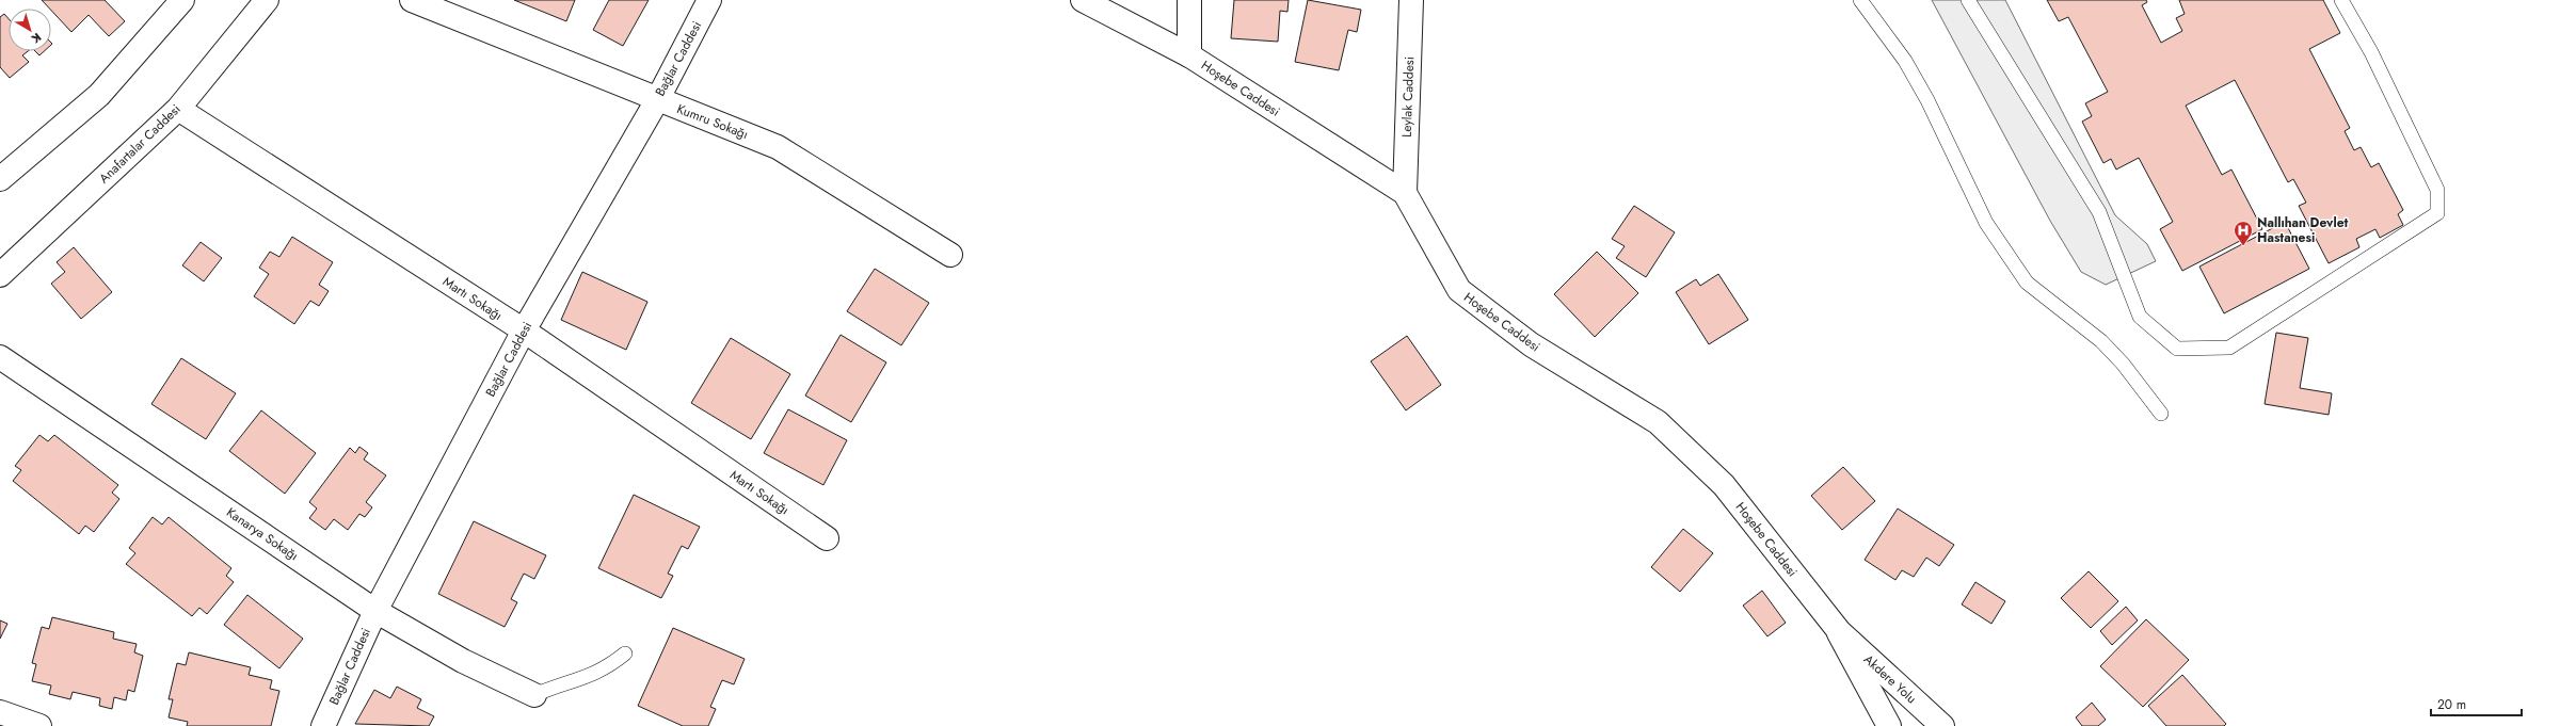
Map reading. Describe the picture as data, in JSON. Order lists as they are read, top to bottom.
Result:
{
  "streets": {
    "street": [
      "Bağlar Caddesi",
      "Hoşebe Caddesi",
      "Leylak Caddesi",
      "Kumru Sokağı",
      "Anafartalar Caddesi",
      "Martı Sokağı",
      "Kanarya Sokağı",
      "Akdere Yolu"
    ]
  },
  "crossings": [
    ["Bağlar Caddesi", "Kumru Sokağı"],
    ["Bağlar Caddesi", "Martı Sokağı"],
    ["Bağlar Caddesi", "Kanarya Sokağı"],
    ["Hoşebe Caddesi", "Leylak Caddesi"],
    ["Hoşebe Caddesi", "Akdere Yolu"],
    ["Anafartalar Caddesi", "Martı Sokağı"]
  ],
  "places": {
    "hospital": ["Nallıhan Devlet Hastanesi"]
  },
  "scale_bar": "20 m",
  "north": "bottom right"
}
